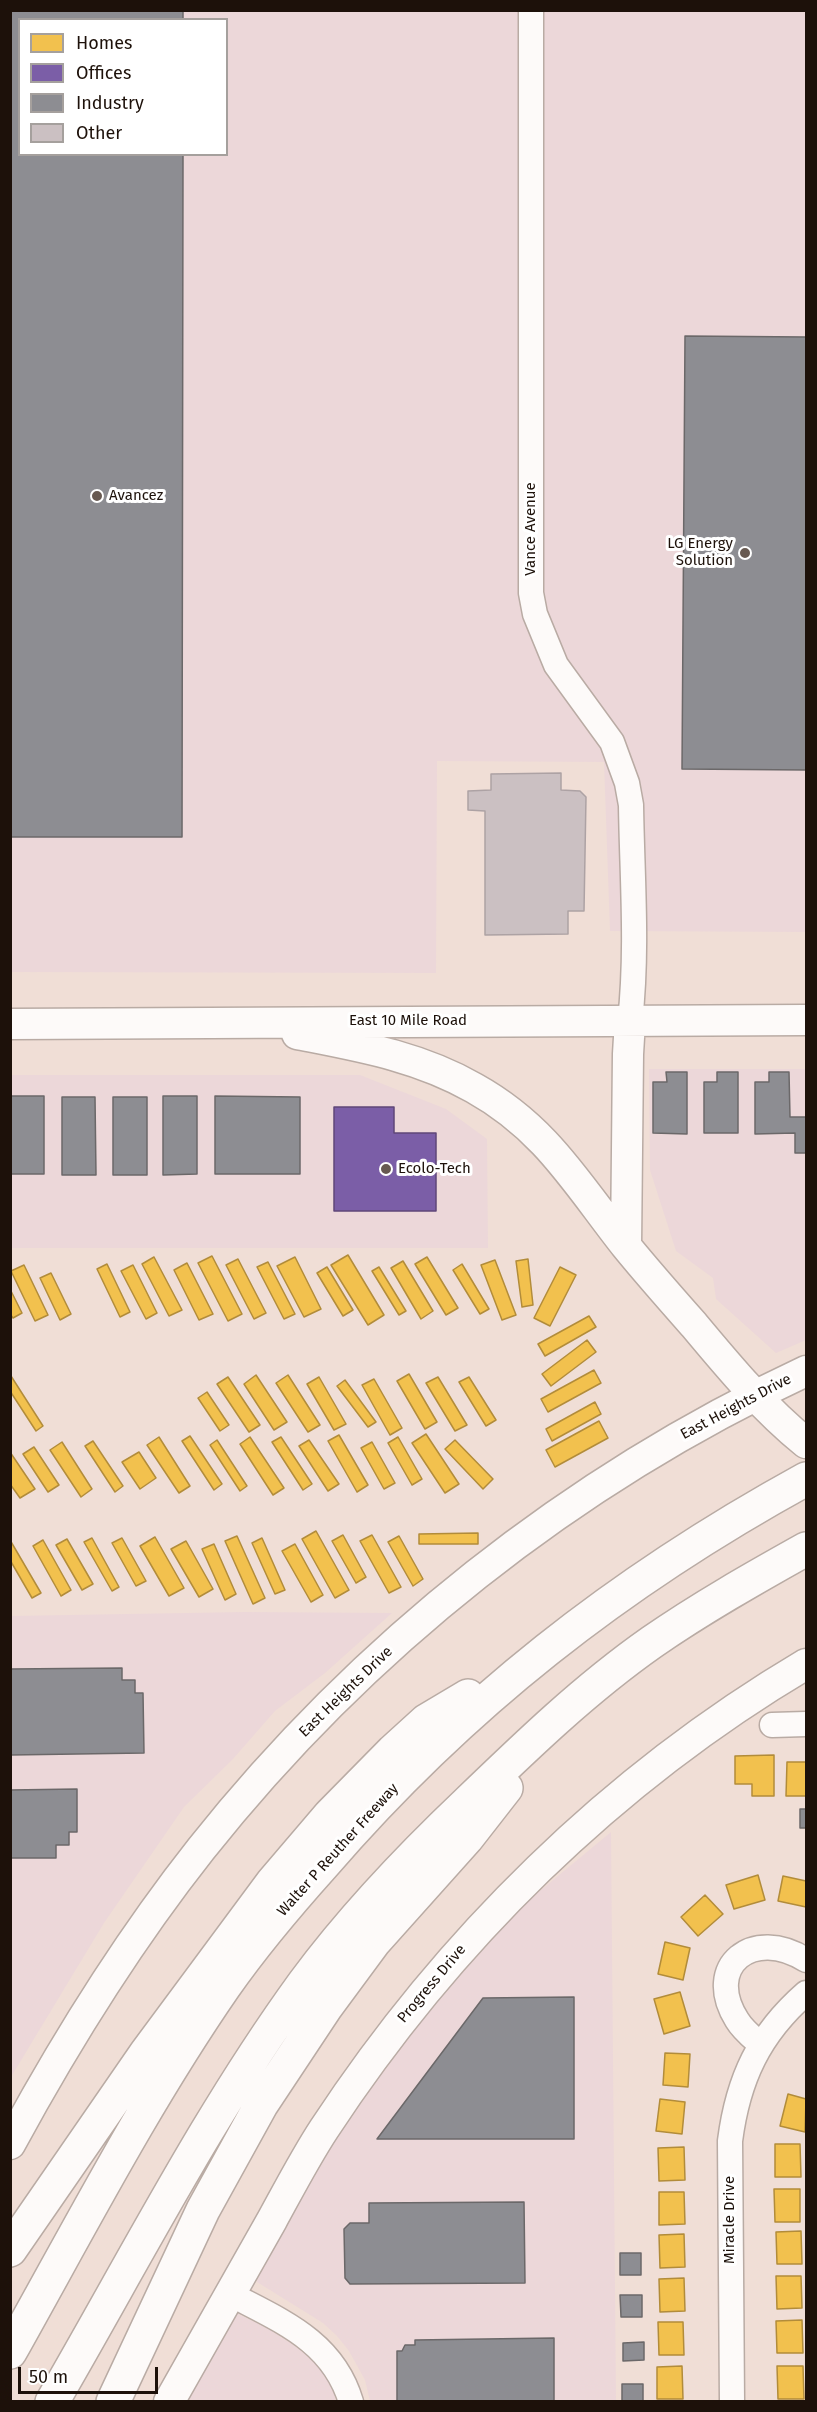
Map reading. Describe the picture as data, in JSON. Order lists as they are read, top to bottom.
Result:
{
  "streets": {
    "highway": ["Walter P Reuther Freeway"],
    "main road": ["East 10 Mile Road", "East Heights Drive", "Progress Drive"],
    "street": ["Vance Avenue", "Miracle Drive"]
  },
  "crossings": [
    ["Vance Avenue", "East 10 Mile Road"]
  ],
  "places": ["Avancez", "LG Energy Solution", "Ecolo-Tech"],
  "legend": [
    "Homes",
    "Offices",
    "Industry",
    "Other"
  ],
  "scale_bar": "50 m"
}
